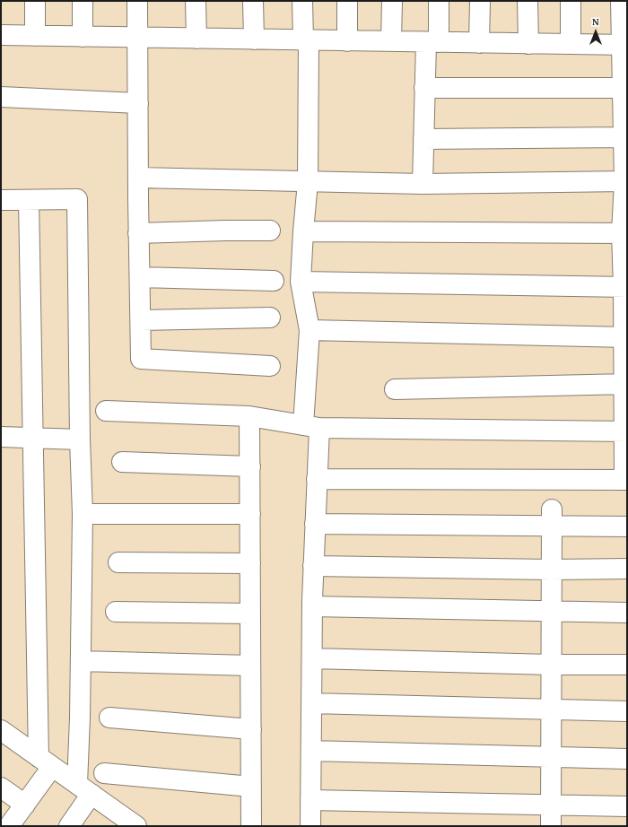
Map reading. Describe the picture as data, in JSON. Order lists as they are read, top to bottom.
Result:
{
  "north": "top"
}
